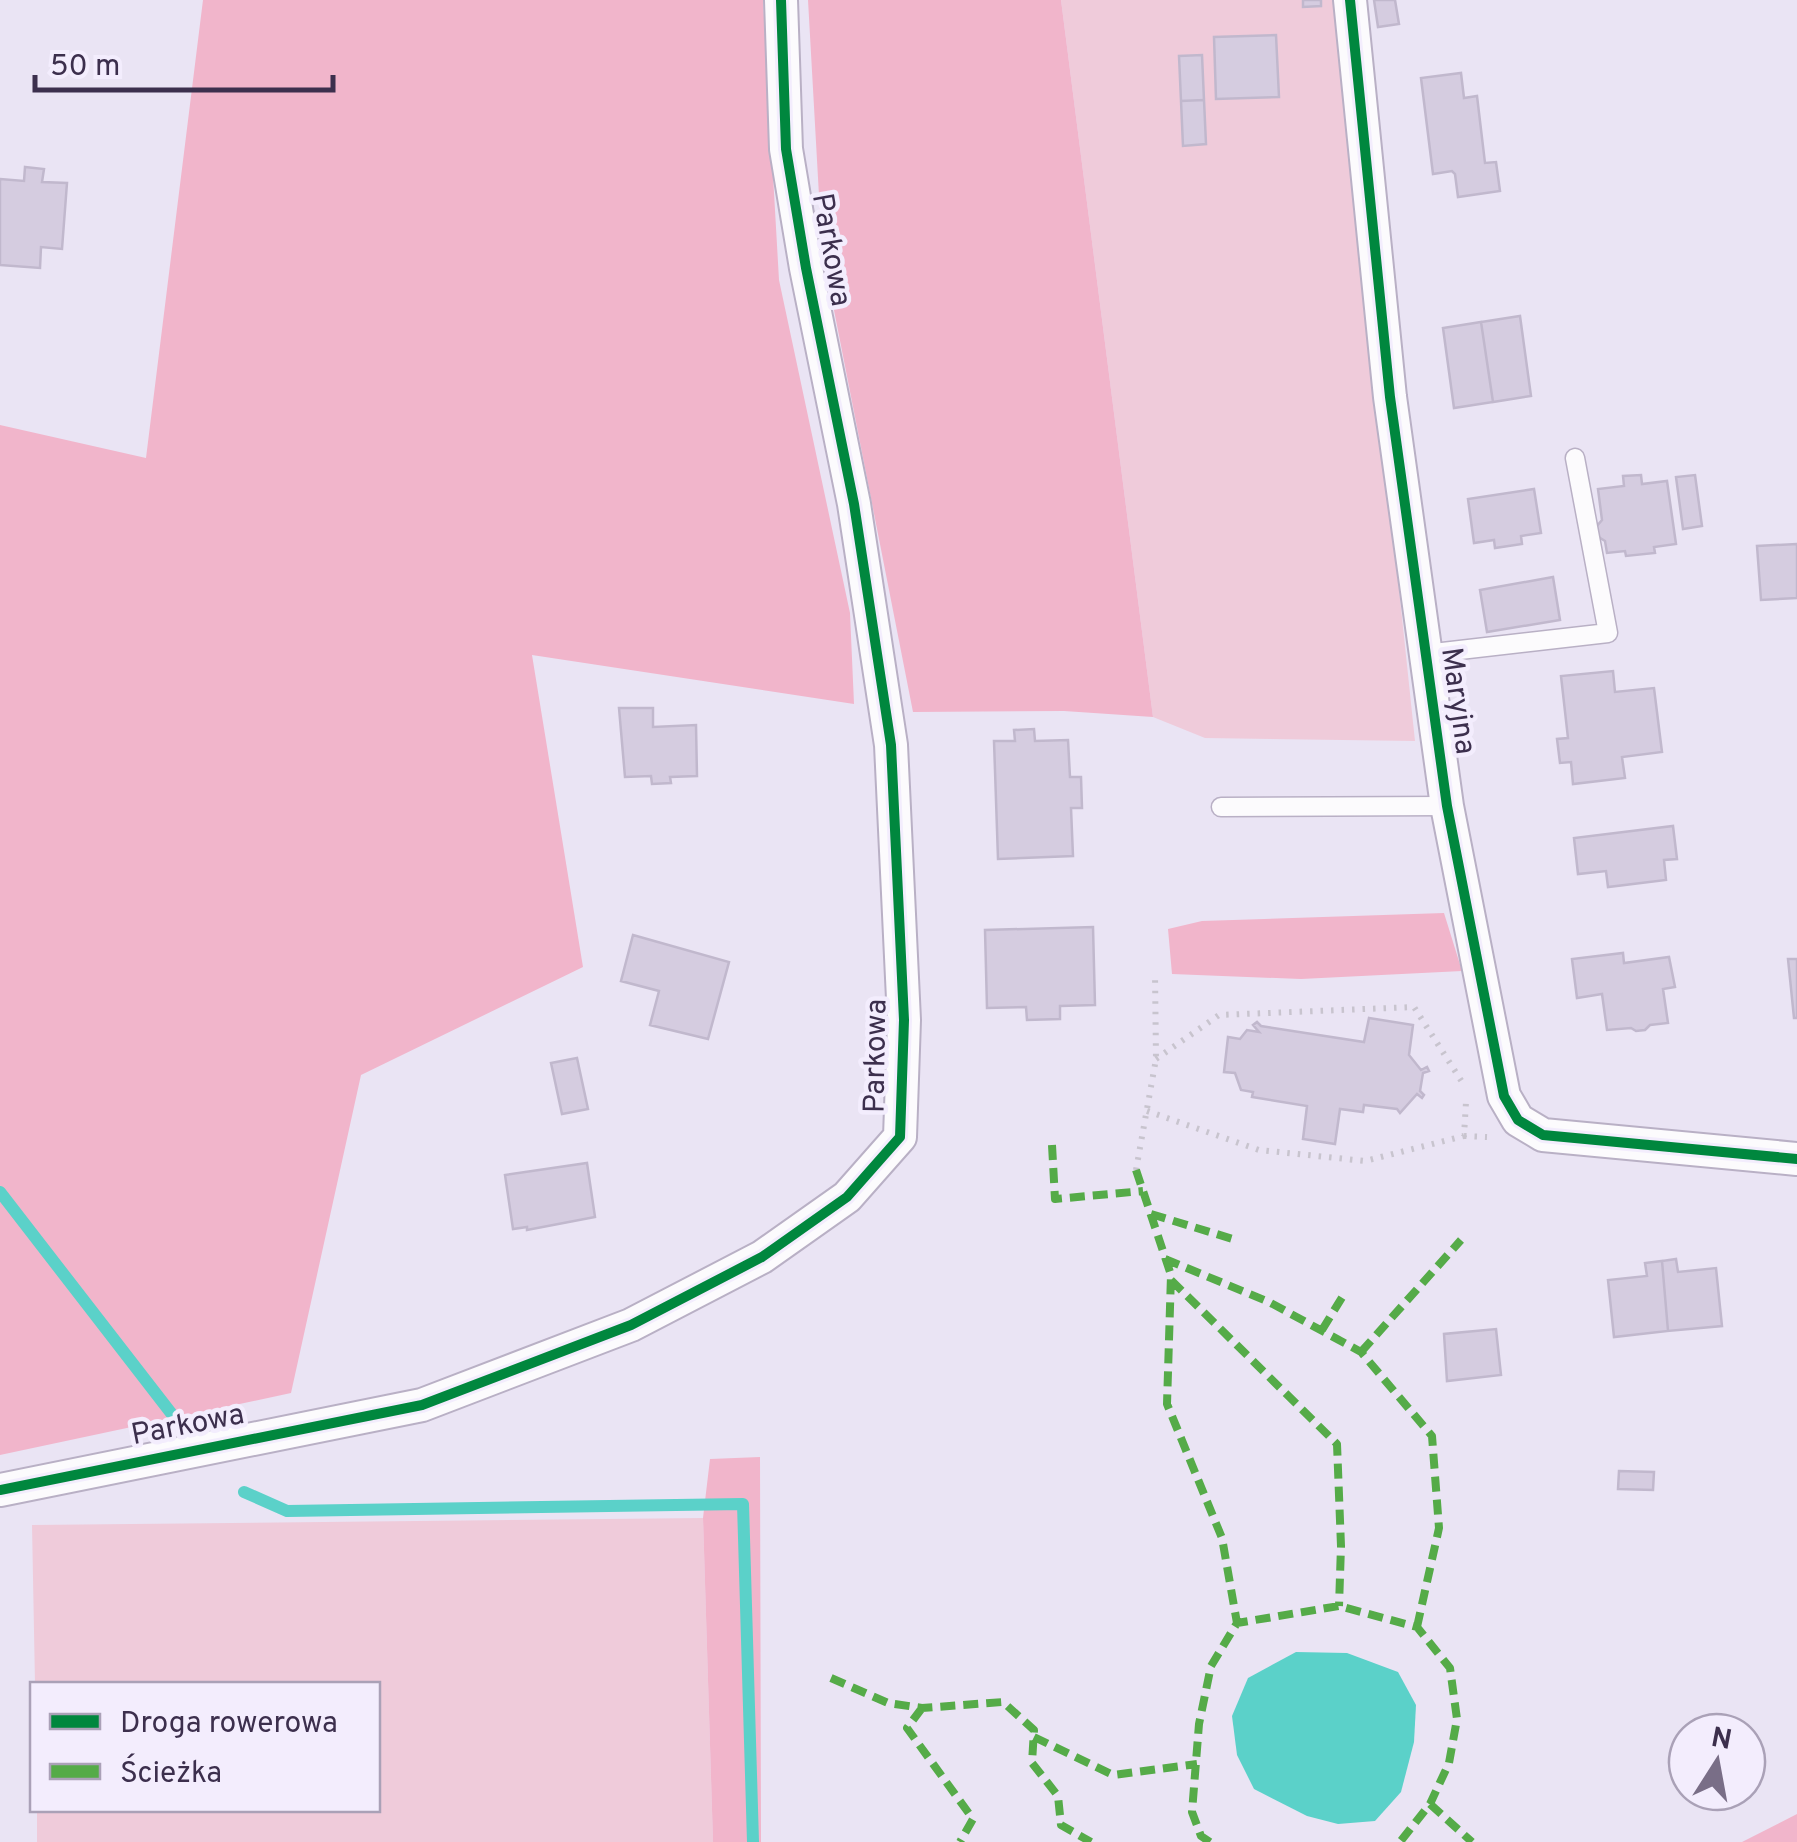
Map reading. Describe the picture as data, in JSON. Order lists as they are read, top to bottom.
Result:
{
  "streets": {
    "street": ["Parkowa", "Maryjna"]
  },
  "legend": ["Droga rowerowa", "Ścieżka"],
  "scale_bar": "50 m",
  "north": "top"
}
